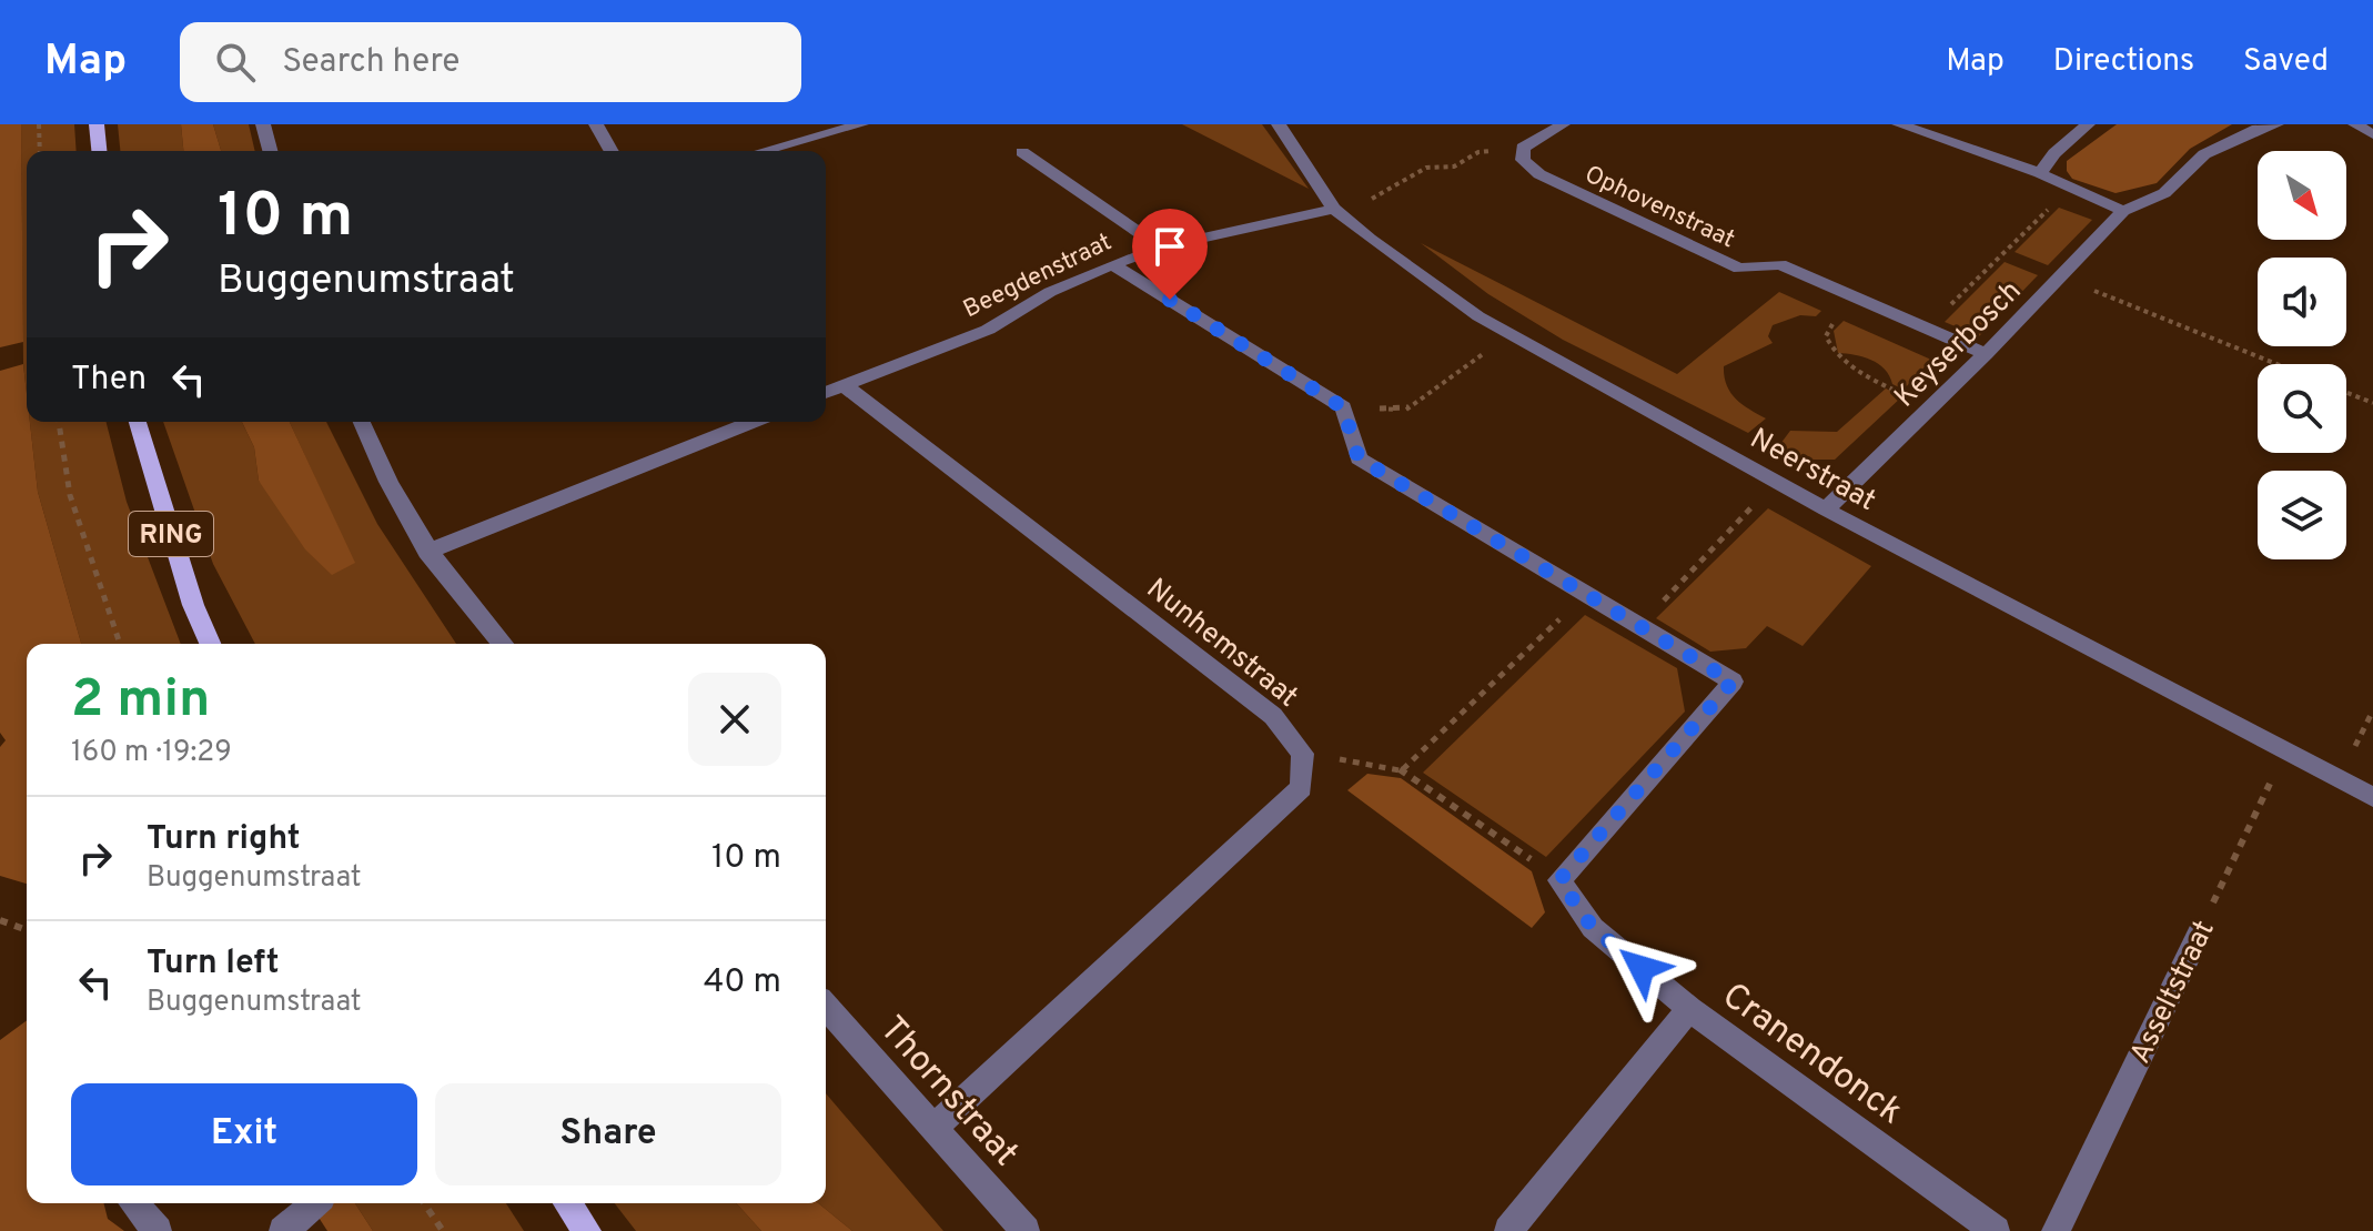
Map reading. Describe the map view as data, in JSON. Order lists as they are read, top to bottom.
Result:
{
  "streets": {
    "main road": ["RING"],
    "street": [
      "Ophovenstraat",
      "Beegdenstraat",
      "Keyserbosch",
      "Neerstraat",
      "Nunhemstraat",
      "Asseltstraat",
      "Cranendonck",
      "Thornstraat"
    ]
  },
  "crossings": [
    ["Ophovenstraat", "Keyserbosch"],
    ["Beegdenstraat", "Neerstraat"],
    ["Beegdenstraat", "Nunhemstraat"],
    ["Keyserbosch", "Neerstraat"],
    ["Neerstraat", "Asseltstraat"]
  ],
  "north": "bottom right",
  "page": {
    "header": "Map",
    "search": "Search here",
    "nav": ["Map", "Directions", "Saved"],
    "turn": ["10 m", "Buggenumstraat"],
    "then": "Then",
    "heading": ["2 min", "160 m · 19:29"],
    "list": [
      {
        "name": "Turn right",
        "note": "Buggenumstraat",
        "value": "10 m"
      },
      {
        "name": "Turn left",
        "note": "Buggenumstraat",
        "value": "40 m"
      }
    ],
    "buttons": ["Exit", "Share"]
  }
}
